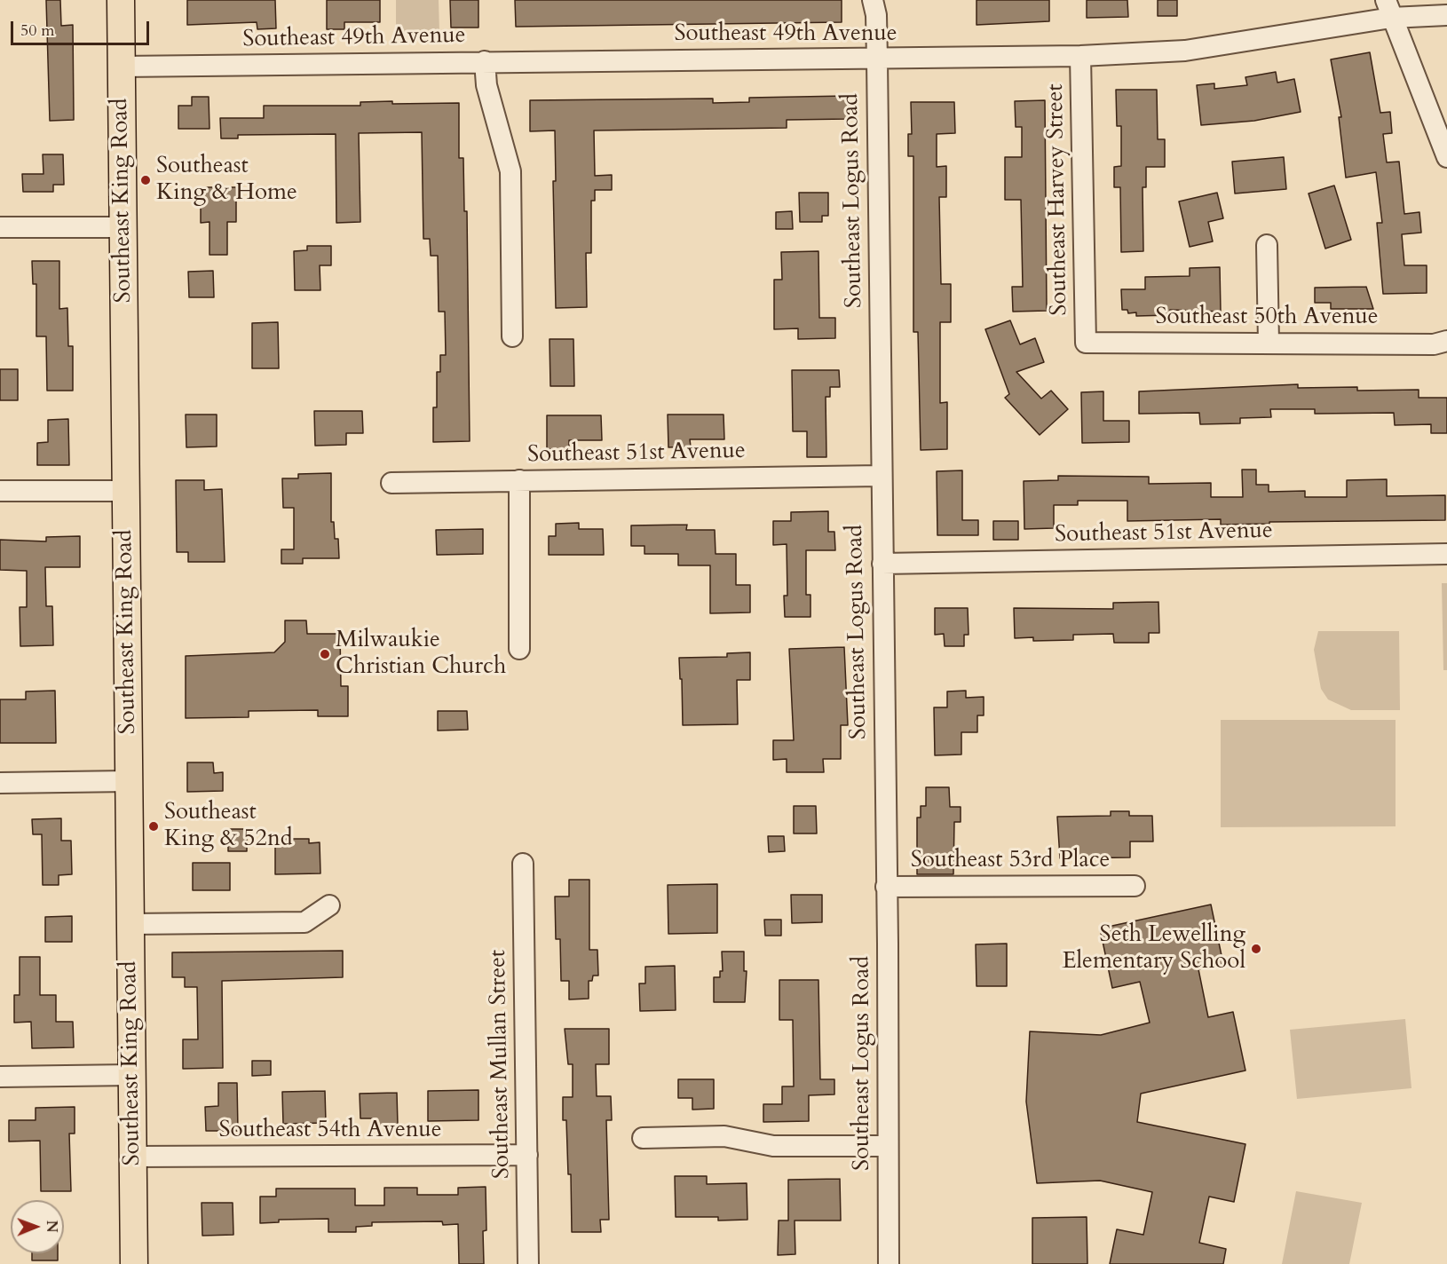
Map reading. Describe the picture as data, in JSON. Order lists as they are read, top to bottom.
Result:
{
  "streets": {
    "main road": ["Southeast King Road"],
    "street": [
      "Southeast 49th Avenue",
      "Southeast Harvey Street",
      "Southeast Logus Road",
      "Southeast 50th Avenue",
      "Southeast 51st Avenue",
      "Southeast 53rd Place",
      "Southeast Mullan Street",
      "Southeast 54th Avenue"
    ]
  },
  "crossings": [
    ["Southeast 49th Avenue", "Southeast Harvey Street"],
    ["Southeast 49th Avenue", "Southeast King Road"],
    ["Southeast 49th Avenue", "Southeast Logus Road"],
    ["Southeast Harvey Street", "Southeast 50th Avenue"],
    ["Southeast King Road", "Southeast 54th Avenue"],
    ["Southeast Logus Road", "Southeast 51st Avenue"],
    ["Southeast Logus Road", "Southeast 53rd Place"],
    ["Southeast Mullan Street", "Southeast 54th Avenue"]
  ],
  "places": [
    "Southeast King & Home",
    "Milwaukie Christian Church",
    "Southeast King & 52nd",
    "Seth Lewelling Elementary School"
  ],
  "scale_bar": "50 m",
  "north": "right"
}
